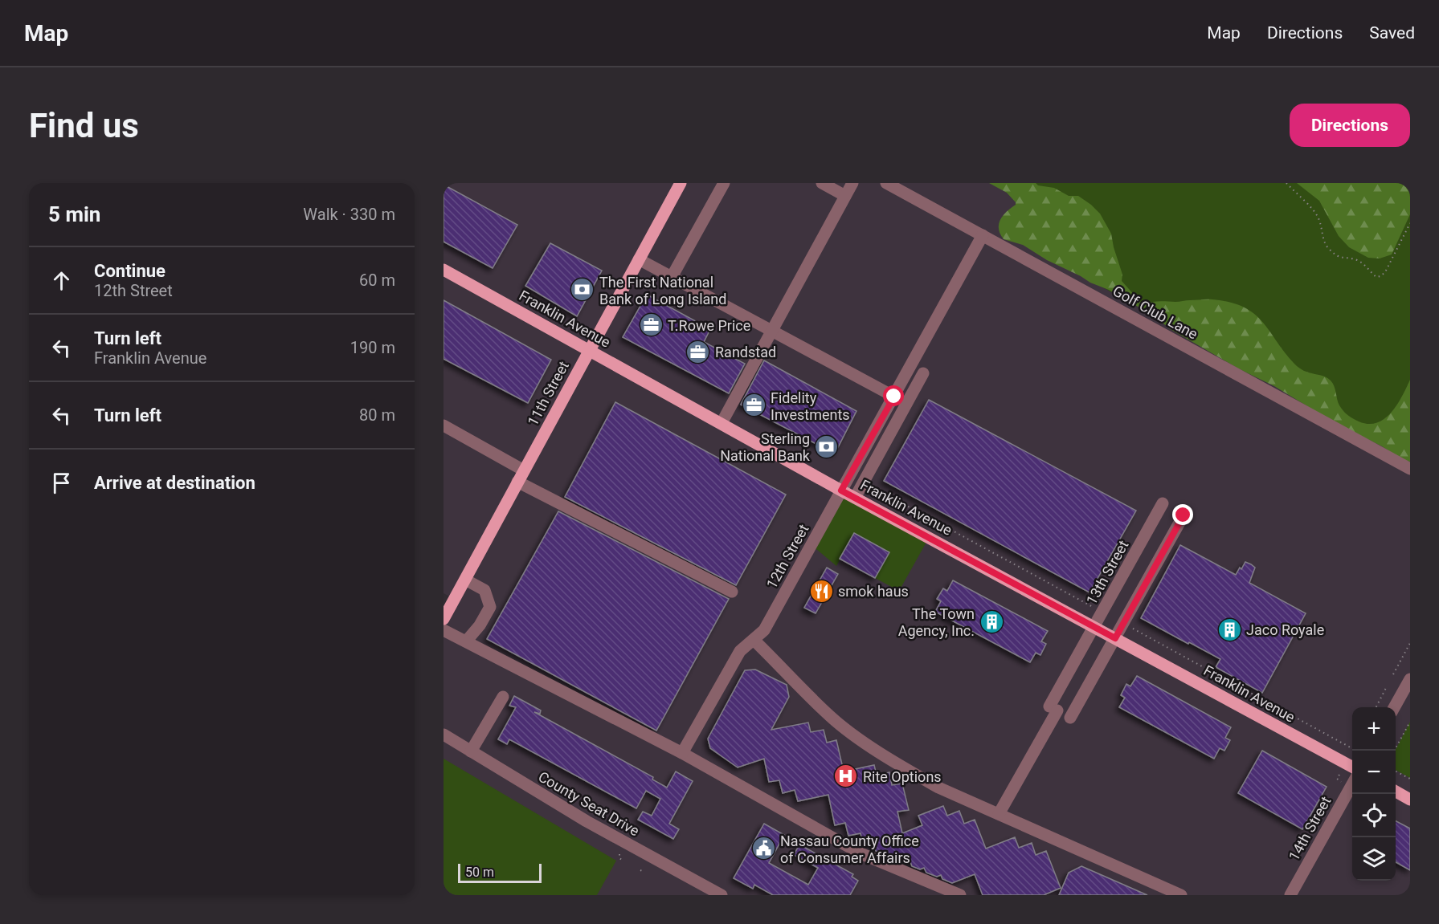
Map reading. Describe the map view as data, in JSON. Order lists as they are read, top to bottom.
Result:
{
  "streets": {
    "main road": ["Franklin Avenue", "11th Street"],
    "street": [
      "Golf Club Lane",
      "12th Street",
      "13th Street",
      "County Seat Drive",
      "14th Street"
    ]
  },
  "crossings": [
    ["Golf Club Lane", "12th Street"],
    ["Franklin Avenue", "11th Street"],
    ["Franklin Avenue", "12th Street"],
    ["Franklin Avenue", "13th Street"]
  ],
  "places": {
    "bank": ["The First National Bank of Long Island", "Sterling National Bank"],
    "office": ["T.Rowe Price", "Randstad", "Fidelity Investments"],
    "restaurant": ["smok haus"],
    "building": ["The Town Agency, Inc.", "Jaco Royale"],
    "hospital": ["Rite Options"],
    "public building": ["Nassau County Office of Consumer Affairs"]
  },
  "scale_bar": "50 m",
  "page": {
    "header": "Map",
    "nav": ["Map", "Directions", "Saved"],
    "buttons": "Directions",
    "title": "Find us",
    "heading": ["5 min", "Walk · 330 m"],
    "list": [
      ["Continue", "12th Street", "60 m"],
      ["Turn left", "Franklin Avenue", "190 m"],
      ["Turn left", "80 m"],
      "Arrive at destination"
    ],
    "map_buttons": ["+", "−"],
    "scale": "50 m"
  }
}
